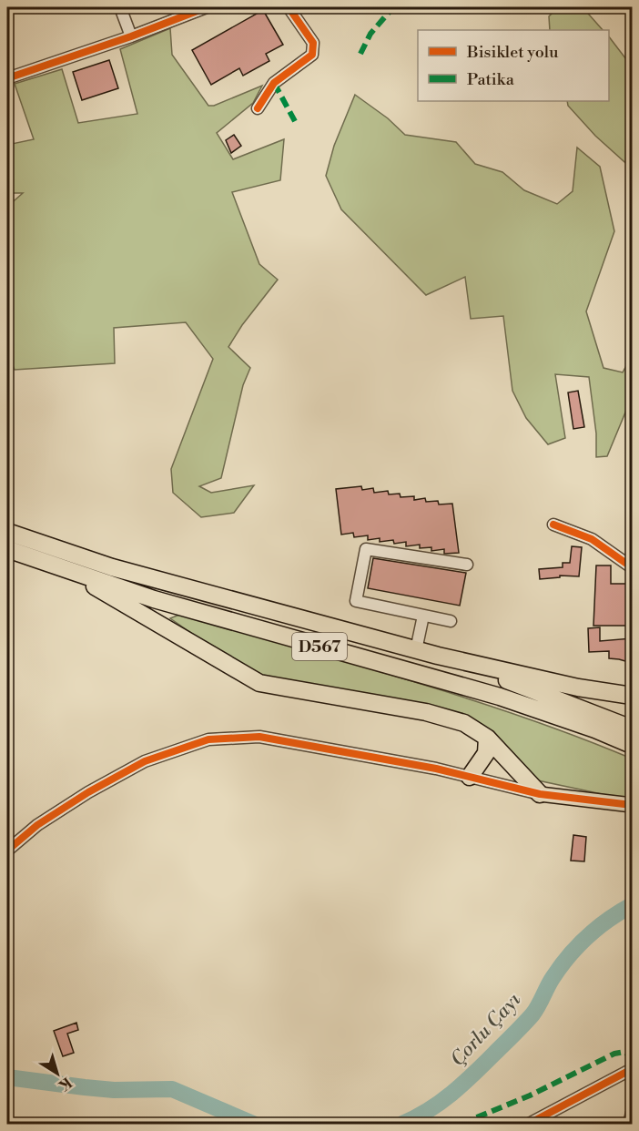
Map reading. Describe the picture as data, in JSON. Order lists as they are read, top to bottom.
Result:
{
  "streets": {
    "highway": ["D567"]
  },
  "water": ["Çorlu Çayı"],
  "legend": ["Bisiklet yolu", "Patika"],
  "north": "bottom right"
}
